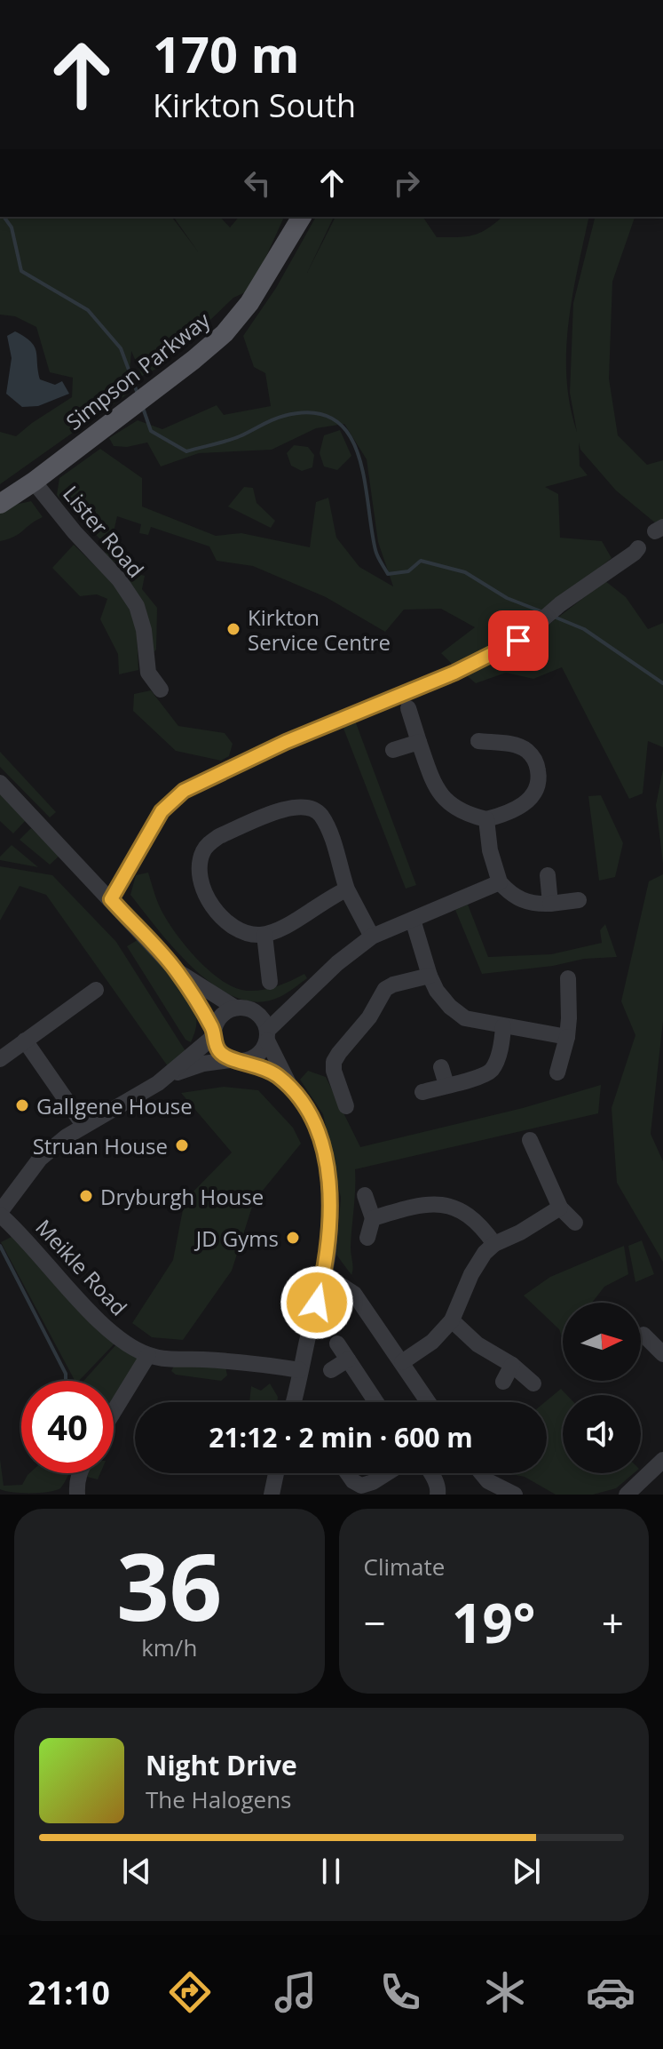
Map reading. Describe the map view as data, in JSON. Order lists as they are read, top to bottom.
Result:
{
  "streets": {
    "main road": ["Simpson Parkway"],
    "street": ["Lister Road", "Meikle Road"]
  },
  "crossings": [
    ["Simpson Parkway", "Lister Road"]
  ],
  "places": [
    "Kirkton Service Centre",
    "Gallgene House",
    "Struan House",
    "Dryburgh House",
    "JD Gyms"
  ],
  "north": "right",
  "page": {
    "turn": ["170 m", "Kirkton South"],
    "limit": "40",
    "trip": "21:12 · 2 min · 600 m",
    "tile": [
      ["36", "km/h"],
      "Climate"
    ],
    "heat": ["−", "19°", "+"],
    "song": ["Night Drive", "The Halogens"],
    "tabs": "21:10"
  }
}
